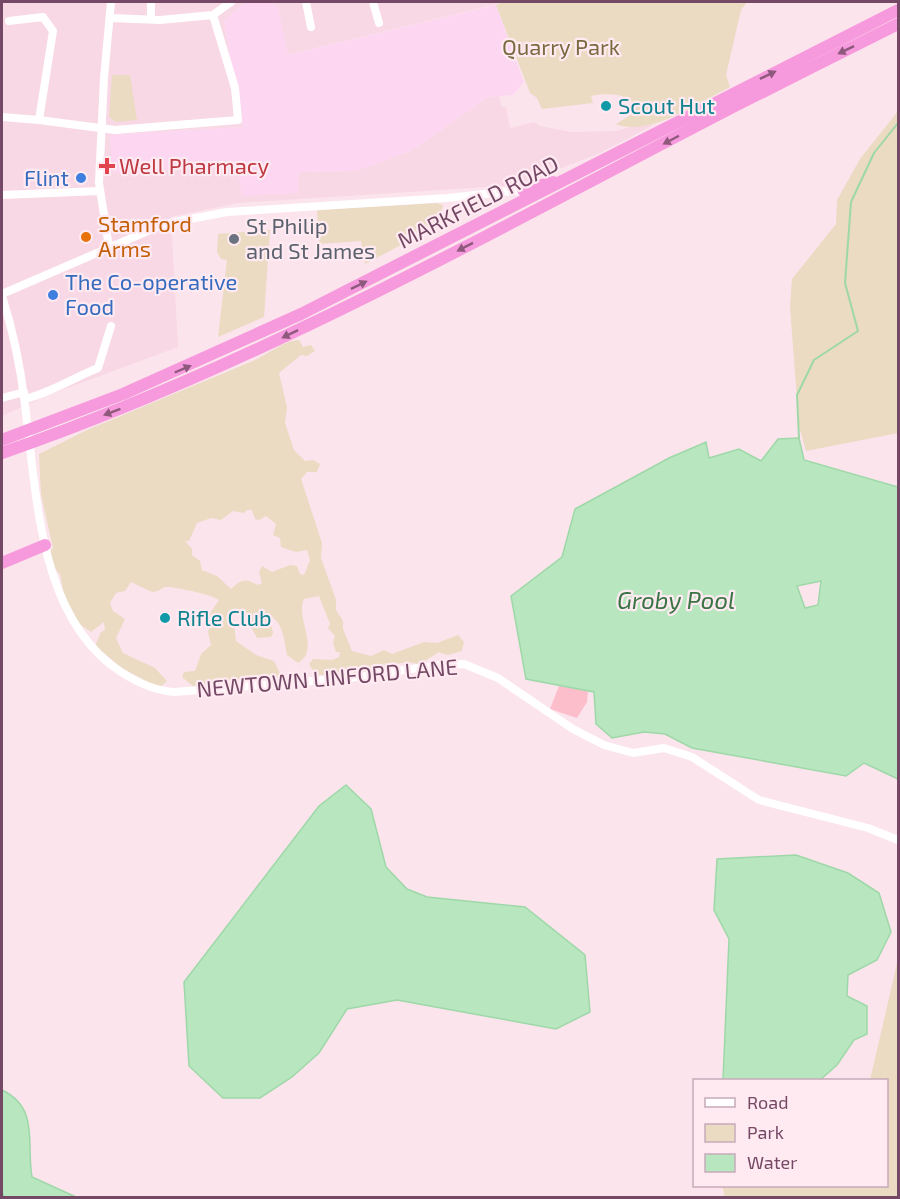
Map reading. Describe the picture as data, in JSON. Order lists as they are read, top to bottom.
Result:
{
  "streets": {
    "highway": ["MARKFIELD ROAD"],
    "street": ["NEWTOWN LINFORD LANE"]
  },
  "crossings": [
    ["MARKFIELD ROAD", "NEWTOWN LINFORD LANE"]
  ],
  "water": ["Groby Pool"],
  "parks": ["Quarry Park"],
  "places": {
    "other": [
      "Scout Hut",
      "Flint",
      "Stamford Arms",
      "St Philip and St James",
      "The Co-operative Food",
      "Rifle Club"
    ],
    "health": ["Well Pharmacy"]
  },
  "legend": ["Road", "Park", "Water"]
}
